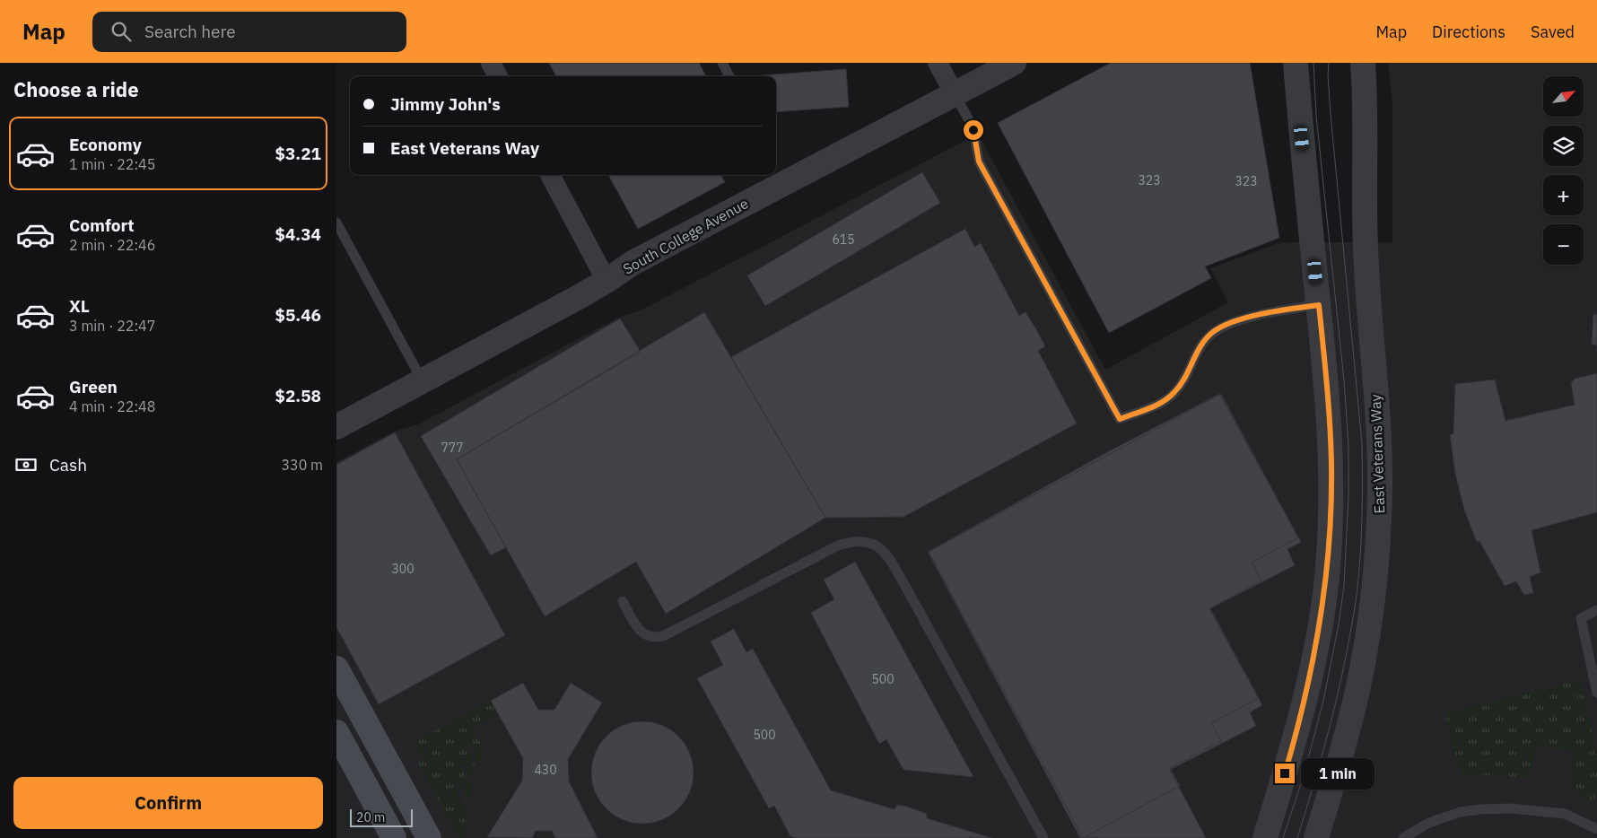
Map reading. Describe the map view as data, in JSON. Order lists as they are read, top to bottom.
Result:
{
  "streets": {
    "street": ["South College Avenue", "East Veterans Way"]
  },
  "house_numbers": [
    "323",
    "323",
    "615",
    "777",
    "300",
    "500",
    "500",
    "430"
  ],
  "scale_bar": "20 m",
  "north": "top right",
  "page": {
    "header": "Map",
    "search": "Search here",
    "nav": ["Map", "Directions", "Saved"],
    "heading": "Choose a ride",
    "map_buttons": ["+", "−"],
    "banner": ["Jimmy John's", "East Veterans Way"],
    "list": [
      {
        "name": "Economy",
        "note": "1 min · 22:45",
        "value": "$3.21"
      },
      {
        "name": "Comfort",
        "note": "2 min · 22:46",
        "value": "$4.34"
      },
      {
        "name": "XL",
        "note": "3 min · 22:47",
        "value": "$5.46"
      },
      {
        "name": "Green",
        "note": "4 min · 22:48",
        "value": "$2.58"
      }
    ],
    "pay": ["Cash", "330 m"],
    "bubble": "1 min",
    "buttons": "Confirm",
    "scale": "20 m"
  }
}
